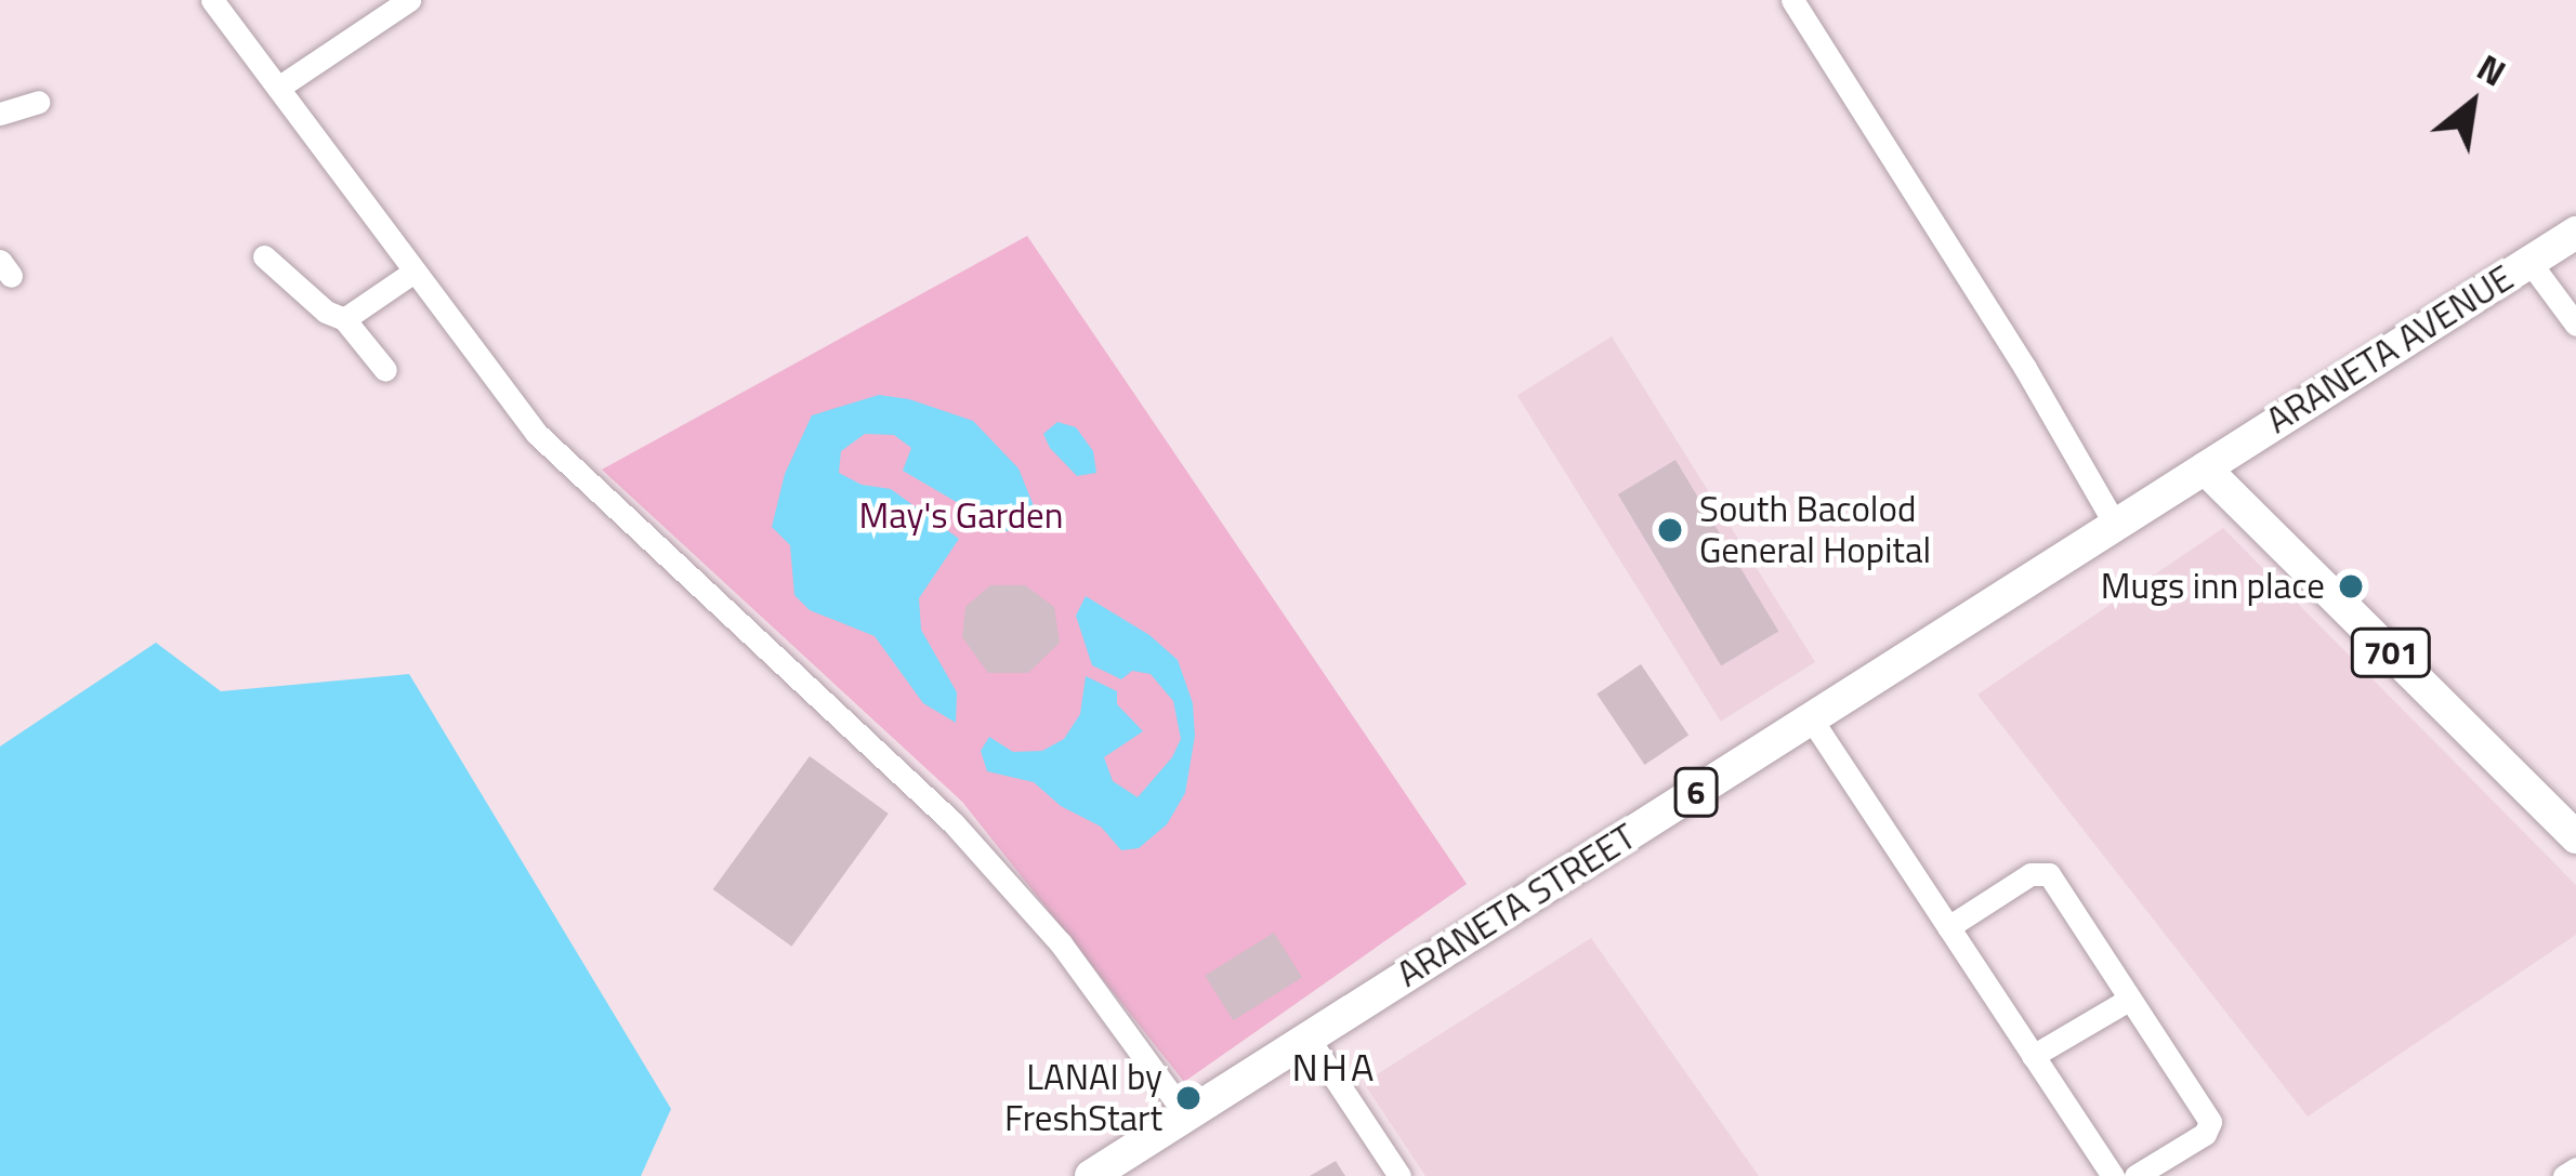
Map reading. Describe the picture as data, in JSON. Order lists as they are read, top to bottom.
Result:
{
  "streets": {
    "main road": [
      "ARANETA AVENUE",
      "701",
      "6",
      "ARANETA STREET"
    ]
  },
  "crossings": [
    ["ARANETA AVENUE", "701"],
    ["ARANETA AVENUE", "ARANETA STREET"],
    ["701", "ARANETA STREET"]
  ],
  "districts": ["NHA"],
  "parks": ["May's Garden"],
  "places": ["South Bacolod General Hopital", "Mugs inn place", "LANAI by FreshStart"],
  "north": "top right"
}
